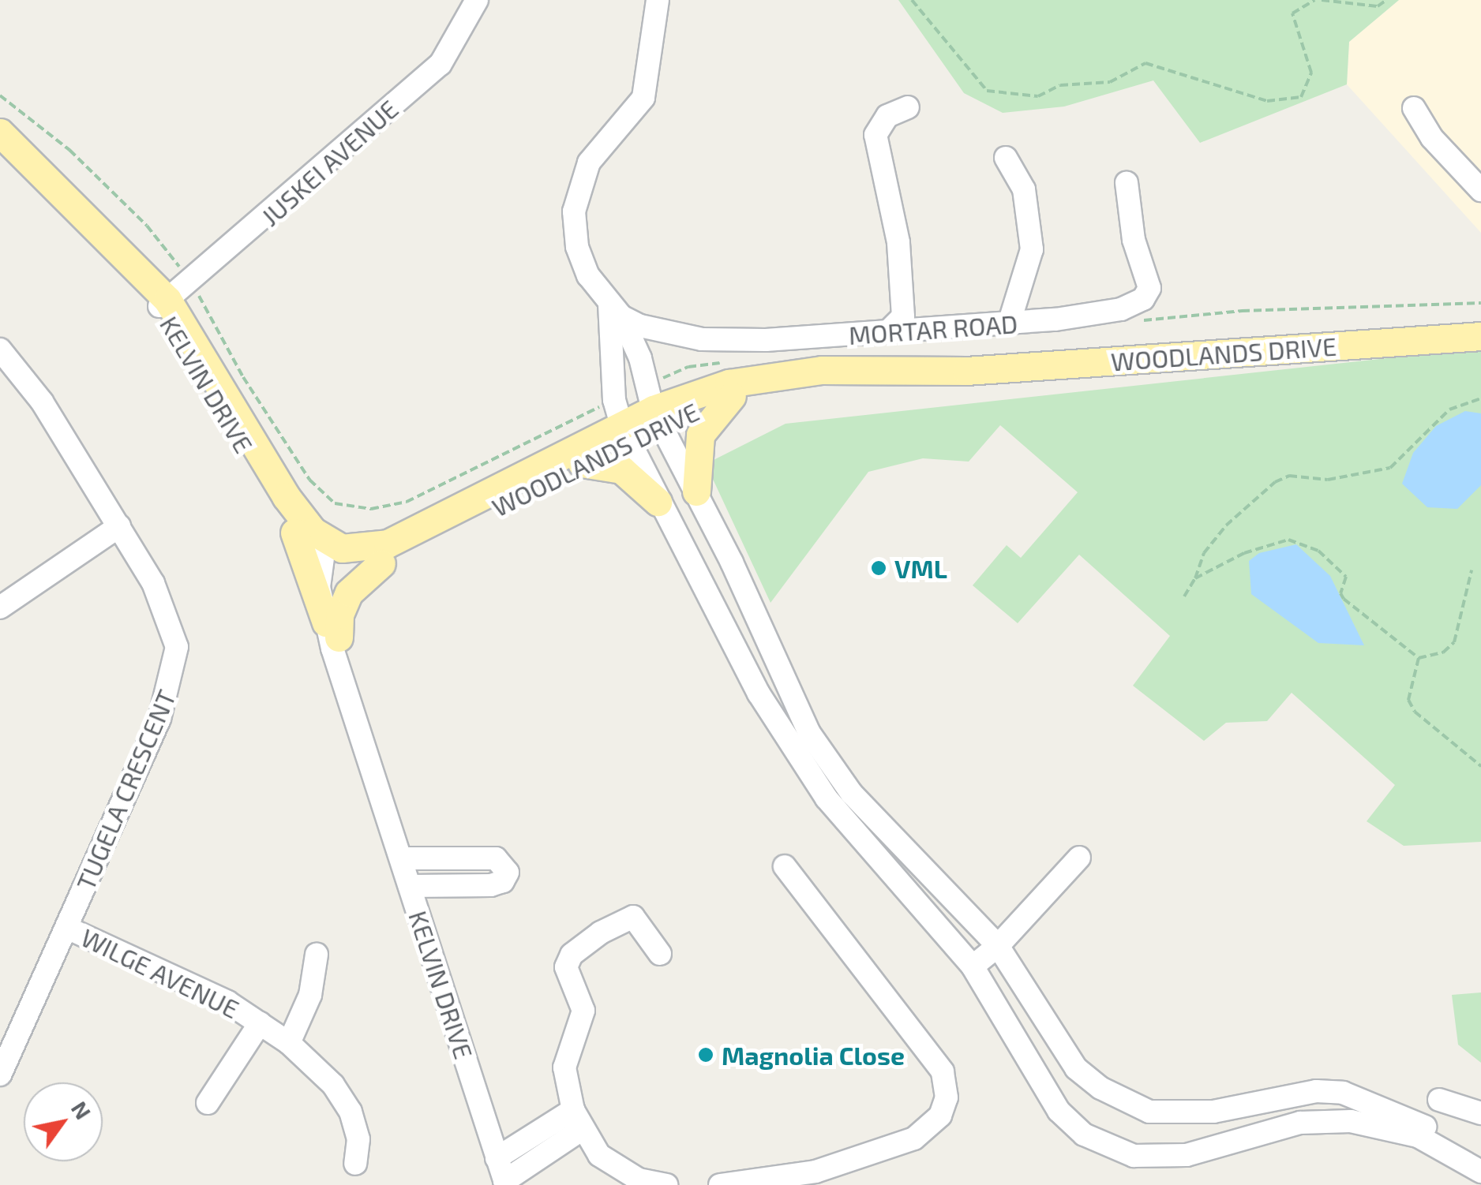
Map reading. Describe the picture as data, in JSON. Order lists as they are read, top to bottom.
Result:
{
  "streets": {
    "main road": ["WOODLANDS DRIVE", "KELVIN DRIVE"],
    "street": [
      "JUSKEI AVENUE",
      "MORTAR ROAD",
      "TUGELA CRESCENT",
      "WILGE AVENUE"
    ]
  },
  "crossings": [
    ["JUSKEI AVENUE", "KELVIN DRIVE"],
    ["WOODLANDS DRIVE", "KELVIN DRIVE"],
    ["TUGELA CRESCENT", "WILGE AVENUE"]
  ],
  "places": ["VML", "Magnolia Close"],
  "north": "top right"
}
